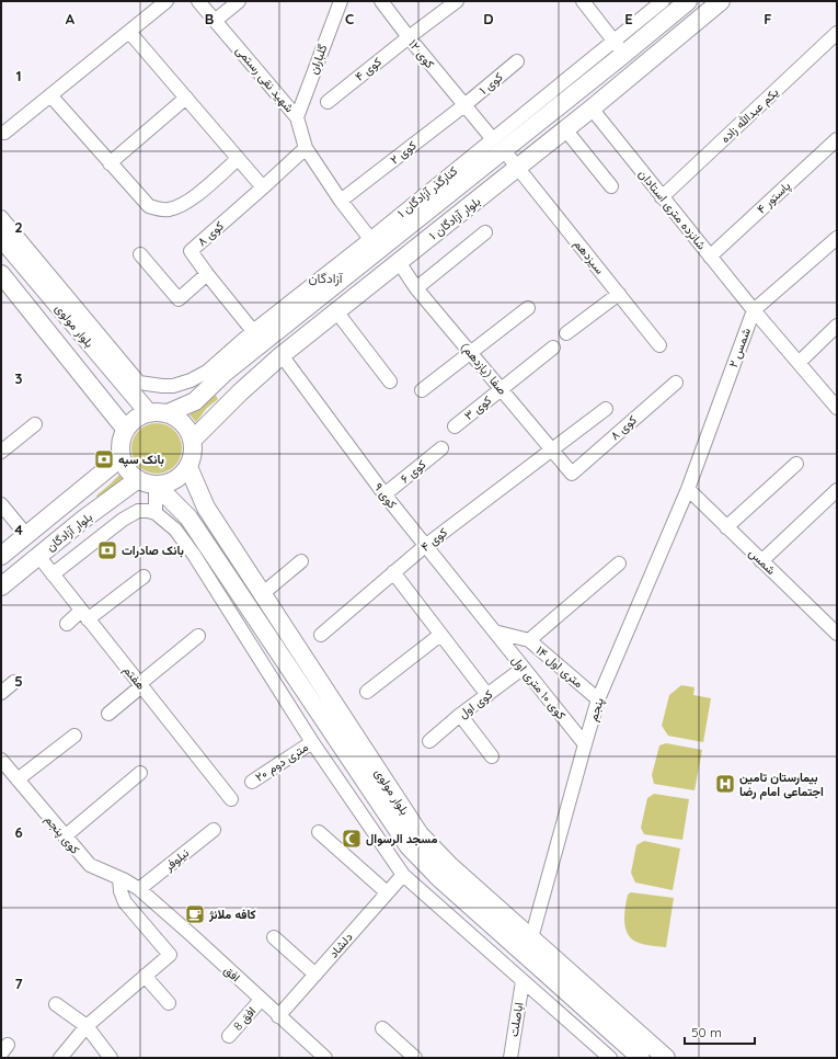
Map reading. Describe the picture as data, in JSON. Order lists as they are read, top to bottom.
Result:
{
  "streets": {
    "main road": ["بلوار آزادگان ۱", "بلوار مولوی", "بلوار آزادگان"],
    "street": [
      "کوی ۱۲",
      "گلباران",
      "کوی ۴",
      "شهید نقی رستمی",
      "کوی ۱",
      "یکم عبدالله زاده",
      "کوی ۲",
      "پاستور ۴",
      "شانزده متری استادان",
      "کوی ۸",
      "سیزدهم",
      "شمس ۲",
      "صفا (یازدهم)",
      "کوی ۳",
      "کوی ۶",
      "کوی ۹",
      "شمس",
      "۱۴ متری اول",
      "هفتم",
      "کوی ۱۰ متری اول",
      "کوی اول",
      "پنجم",
      "۲۰ متری دوم",
      "کوی پنجم",
      "نیلوفر",
      "دلشاد",
      "افق",
      "افق 8",
      "اباصلت"
    ]
  },
  "crossings": [
    ["کوی ۱۲", "کوی ۴"],
    ["کوی ۱۲", "کوی ۱"],
    ["کوی ۱۲", "کوی ۲"],
    ["کوی ۱۲", "بلوار آزادگان ۱"],
    ["کوی ۱۲", "سیزدهم"],
    ["گلباران", "شهید نقی رستمی"],
    ["کوی ۴", "صفا (یازدهم)"],
    ["کوی ۴", "کوی ۹"],
    ["شهید نقی رستمی", "کوی ۲"],
    ["شهید نقی رستمی", "بلوار آزادگان ۱"],
    ["شهید نقی رستمی", "کوی ۸"],
    ["کوی ۱", "کوی ۲"],
    ["یکم عبدالله زاده", "شانزده متری استادان"],
    ["پاستور ۴", "شانزده متری استادان"],
    ["شانزده متری استادان", "بلوار آزادگان ۱"],
    ["شانزده متری استادان", "شمس ۲"],
    ["بلوار آزادگان ۱", "سیزدهم"],
    ["بلوار آزادگان ۱", "بلوار مولوی"],
    ["بلوار آزادگان ۱", "صفا (یازدهم)"],
    ["بلوار آزادگان ۱", "کوی ۹"],
    ["بلوار آزادگان ۱", "بلوار آزادگان"],
    ["کوی ۸", "صفا (یازدهم)"],
    ["بلوار مولوی", "بلوار آزادگان"],
    ["بلوار مولوی", "پنجم"],
    ["شمس ۲", "شمس"],
    ["شمس ۲", "پنجم"],
    ["صفا (یازدهم)", "کوی ۳"],
    ["کوی ۶", "کوی ۹"],
    ["کوی ۹", "۱۴ متری اول"],
    ["کوی ۹", "کوی ۱۰ متری اول"],
    ["بلوار آزادگان", "هفتم"],
    ["شمس", "پنجم"],
    ["۱۴ متری اول", "کوی ۱۰ متری اول"],
    ["۱۴ متری اول", "پنجم"],
    ["کوی ۱۰ متری اول", "کوی اول"],
    ["کوی ۱۰ متری اول", "پنجم"],
    ["کوی پنجم", "نیلوفر"],
    ["کوی پنجم", "افق"],
    ["نیلوفر", "افق"],
    ["دلشاد", "افق"],
    ["افق", "افق 8"]
  ],
  "districts": ["آزادگان"],
  "places": {
    "bank": ["بانک سپه", "بانک صادرات"],
    "hospital": ["بیمارستان تامین اجتماعی امام رضا"],
    "mosque": ["مسجد الرسوال"],
    "cafe": ["کافه ملانژ"]
  },
  "scale_bar": "50 m",
  "grid": {
    "columns": [
      "A",
      "B",
      "C",
      "D",
      "E",
      "F"
    ],
    "rows": [
      "1",
      "2",
      "3",
      "4",
      "5",
      "6",
      "7"
    ]
  }
}
